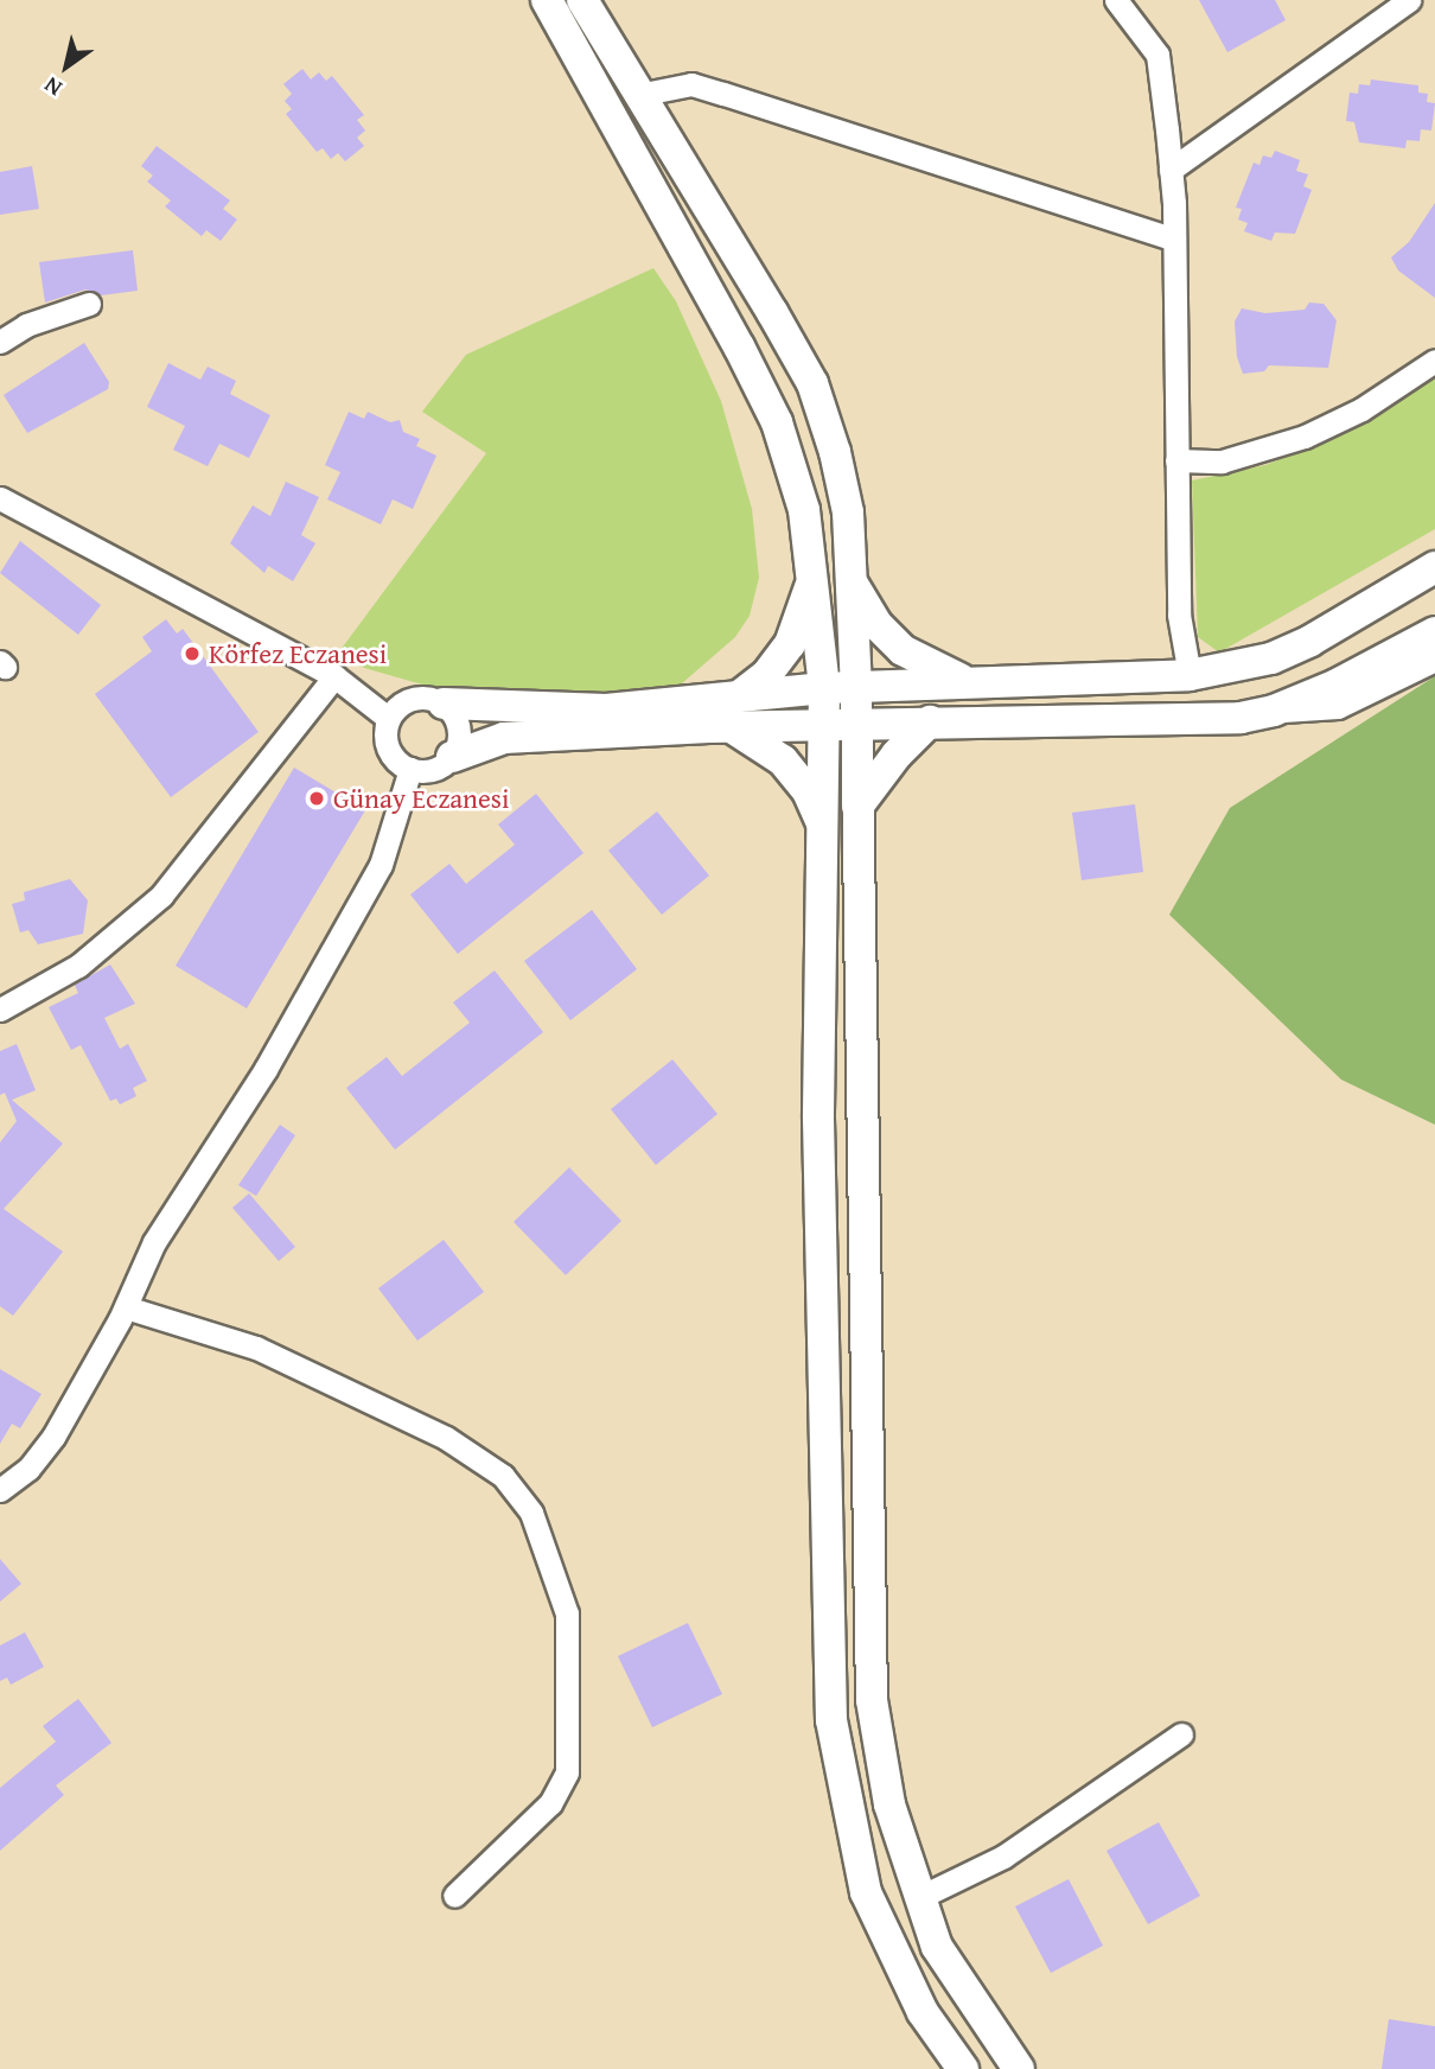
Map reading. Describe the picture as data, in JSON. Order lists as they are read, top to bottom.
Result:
{
  "places": ["Körfez Eczanesi", "Günay Eczanesi"],
  "north": "bottom left"
}
